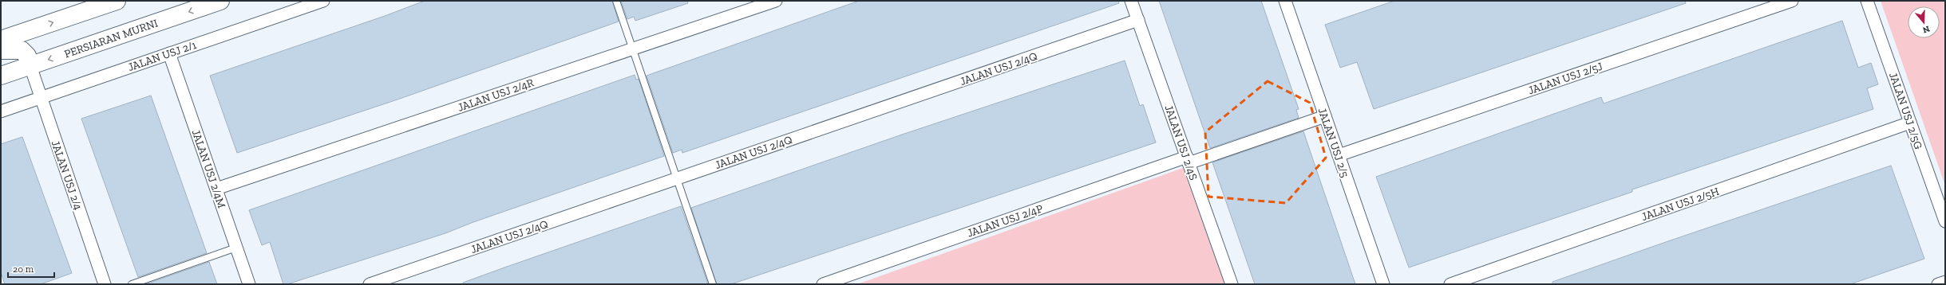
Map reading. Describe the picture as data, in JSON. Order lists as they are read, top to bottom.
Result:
{
  "streets": {
    "main road": ["PERSIARAN MURNI"],
    "street": [
      "JALAN USJ 2/1",
      "JALAN USJ 2/4Q",
      "JALAN USJ 2/5J",
      "JALAN USJ 2/4R",
      "JALAN USJ 2/5G",
      "JALAN USJ 2/4S",
      "JALAN USJ 2/5",
      "JALAN USJ 2/4M",
      "JALAN USJ 2/4",
      "JALAN USJ 2/5H",
      "JALAN USJ 2/4P"
    ]
  },
  "crossings": [
    ["PERSIARAN MURNI", "JALAN USJ 2/4"],
    ["JALAN USJ 2/1", "JALAN USJ 2/4M"],
    ["JALAN USJ 2/1", "JALAN USJ 2/4"],
    ["JALAN USJ 2/4Q", "JALAN USJ 2/4S"],
    ["JALAN USJ 2/5J", "JALAN USJ 2/5"],
    ["JALAN USJ 2/4R", "JALAN USJ 2/4M"],
    ["JALAN USJ 2/5G", "JALAN USJ 2/5H"],
    ["JALAN USJ 2/4S", "JALAN USJ 2/4P"],
    ["JALAN USJ 2/5", "JALAN USJ 2/4P"]
  ],
  "scale_bar": "20 m",
  "north": "bottom"
}
